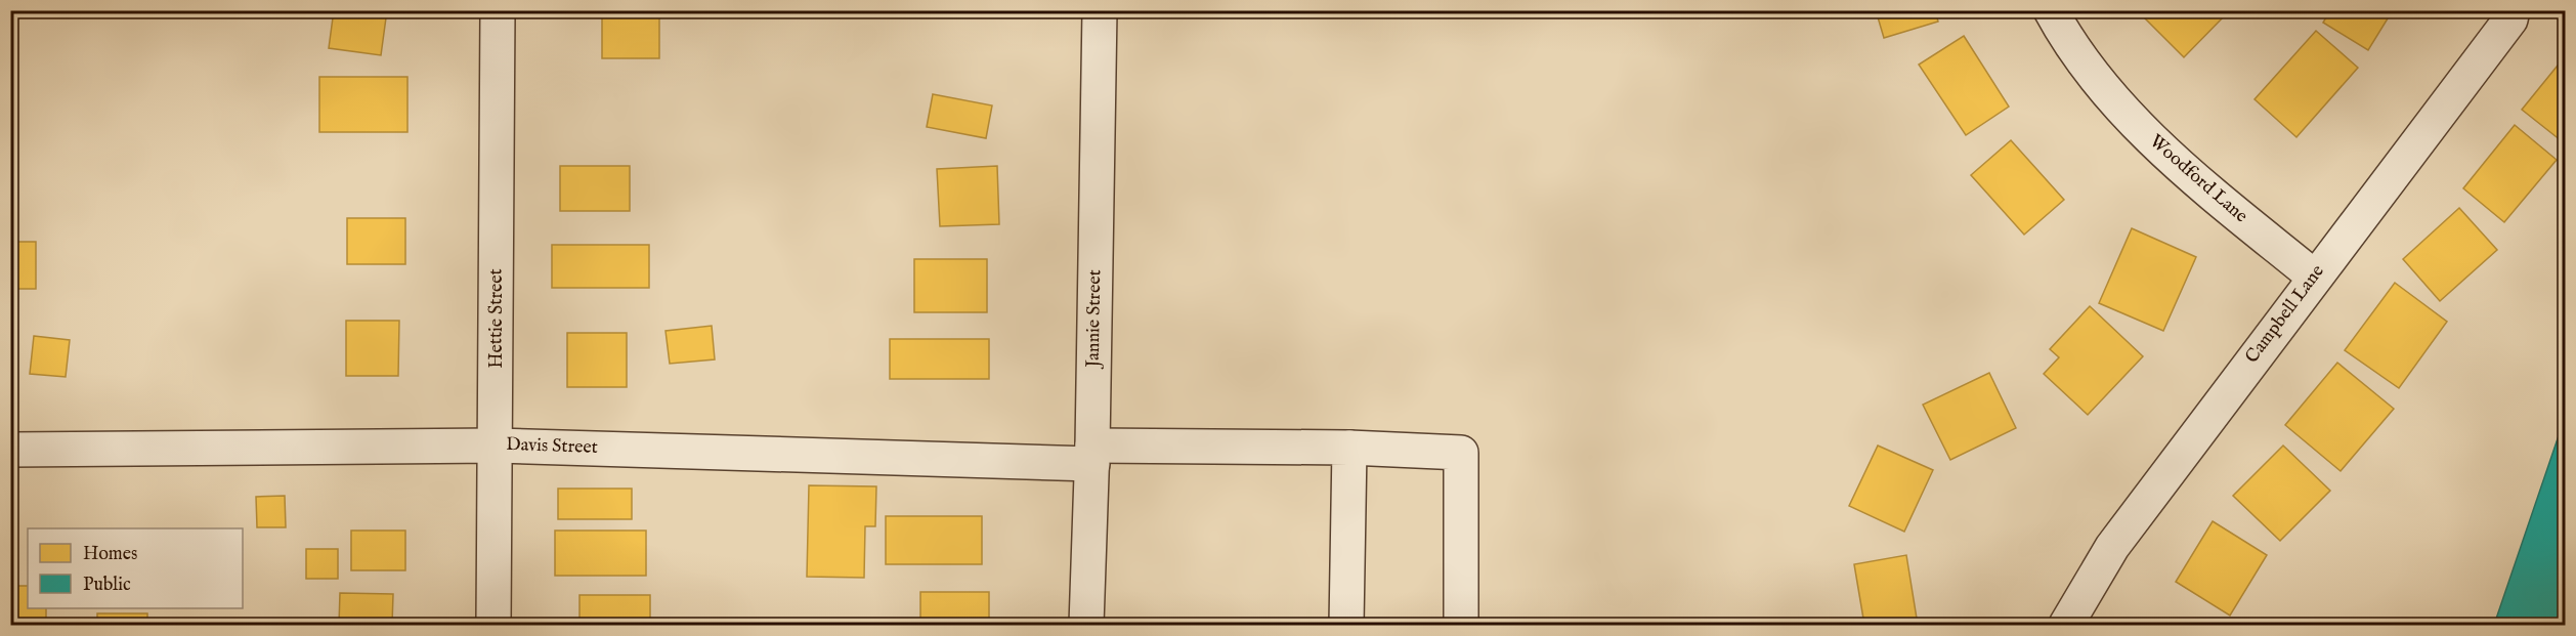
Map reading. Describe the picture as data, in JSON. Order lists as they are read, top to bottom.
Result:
{
  "streets": {
    "street": [
      "Woodford Lane",
      "Campbell Lane",
      "Hettie Street",
      "Jannie Street",
      "Davis Street"
    ]
  },
  "crossings": [
    ["Woodford Lane", "Campbell Lane"],
    ["Hettie Street", "Davis Street"],
    ["Jannie Street", "Davis Street"]
  ],
  "legend": ["Homes", "Public"]
}
